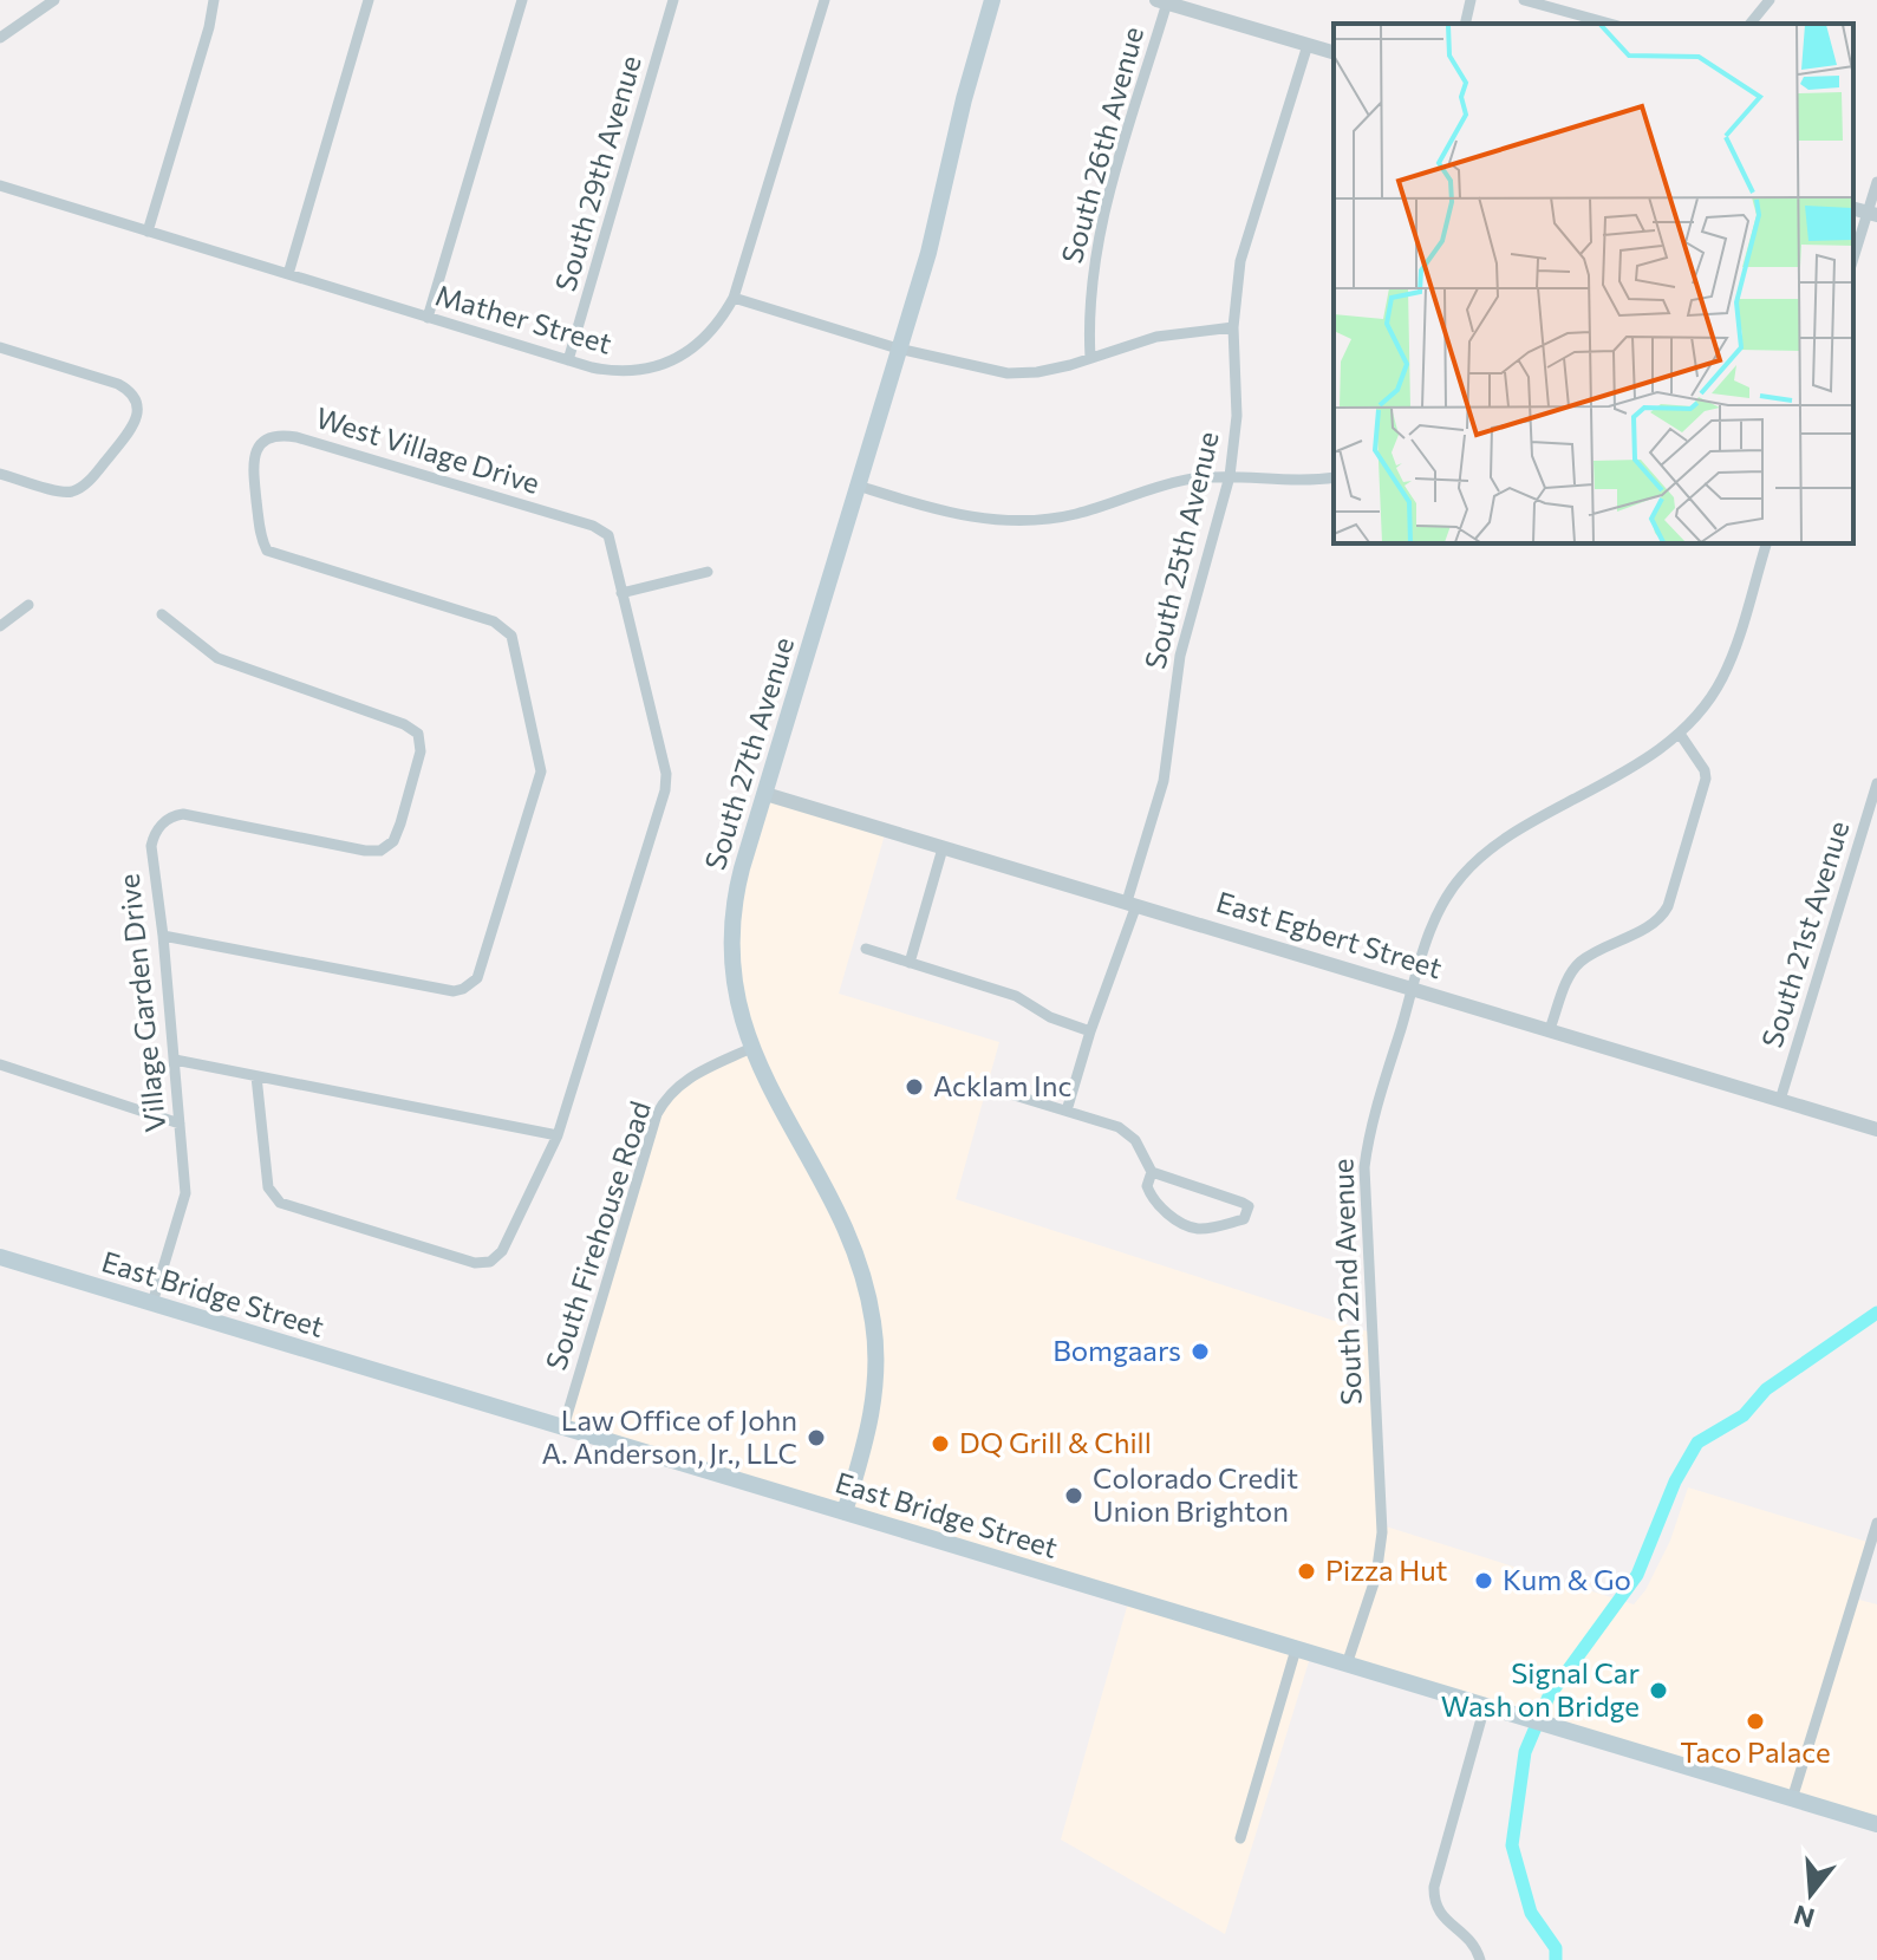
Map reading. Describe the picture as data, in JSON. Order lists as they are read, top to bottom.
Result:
{
  "streets": {
    "main road": ["South 27th Avenue", "East Bridge Street"],
    "street": [
      "South 26th Avenue",
      "South 29th Avenue",
      "Mather Street",
      "West Village Drive",
      "South 25th Avenue",
      "South 21st Avenue",
      "East Egbert Street",
      "Village Garden Drive",
      "South Firehouse Road",
      "South 22nd Avenue"
    ]
  },
  "crossings": [
    ["South 29th Avenue", "Mather Street"],
    ["West Village Drive", "Village Garden Drive"],
    ["South 25th Avenue", "East Egbert Street"],
    ["South 27th Avenue", "East Egbert Street"],
    ["South 27th Avenue", "South Firehouse Road"],
    ["South 27th Avenue", "East Bridge Street"],
    ["South 21st Avenue", "East Egbert Street"],
    ["East Egbert Street", "South 22nd Avenue"],
    ["Village Garden Drive", "East Bridge Street"],
    ["South Firehouse Road", "East Bridge Street"],
    ["South 22nd Avenue", "East Bridge Street"]
  ],
  "places": [
    "Acklam Inc",
    "Bomgaars",
    "Law Office of John A. Anderson, Jr., LLC",
    "DQ Grill & Chill",
    "Colorado Credit Union Brighton",
    "Pizza Hut",
    "Kum & Go",
    "Signal Car Wash on Bridge",
    "Taco Palace"
  ],
  "north": "bottom"
}
